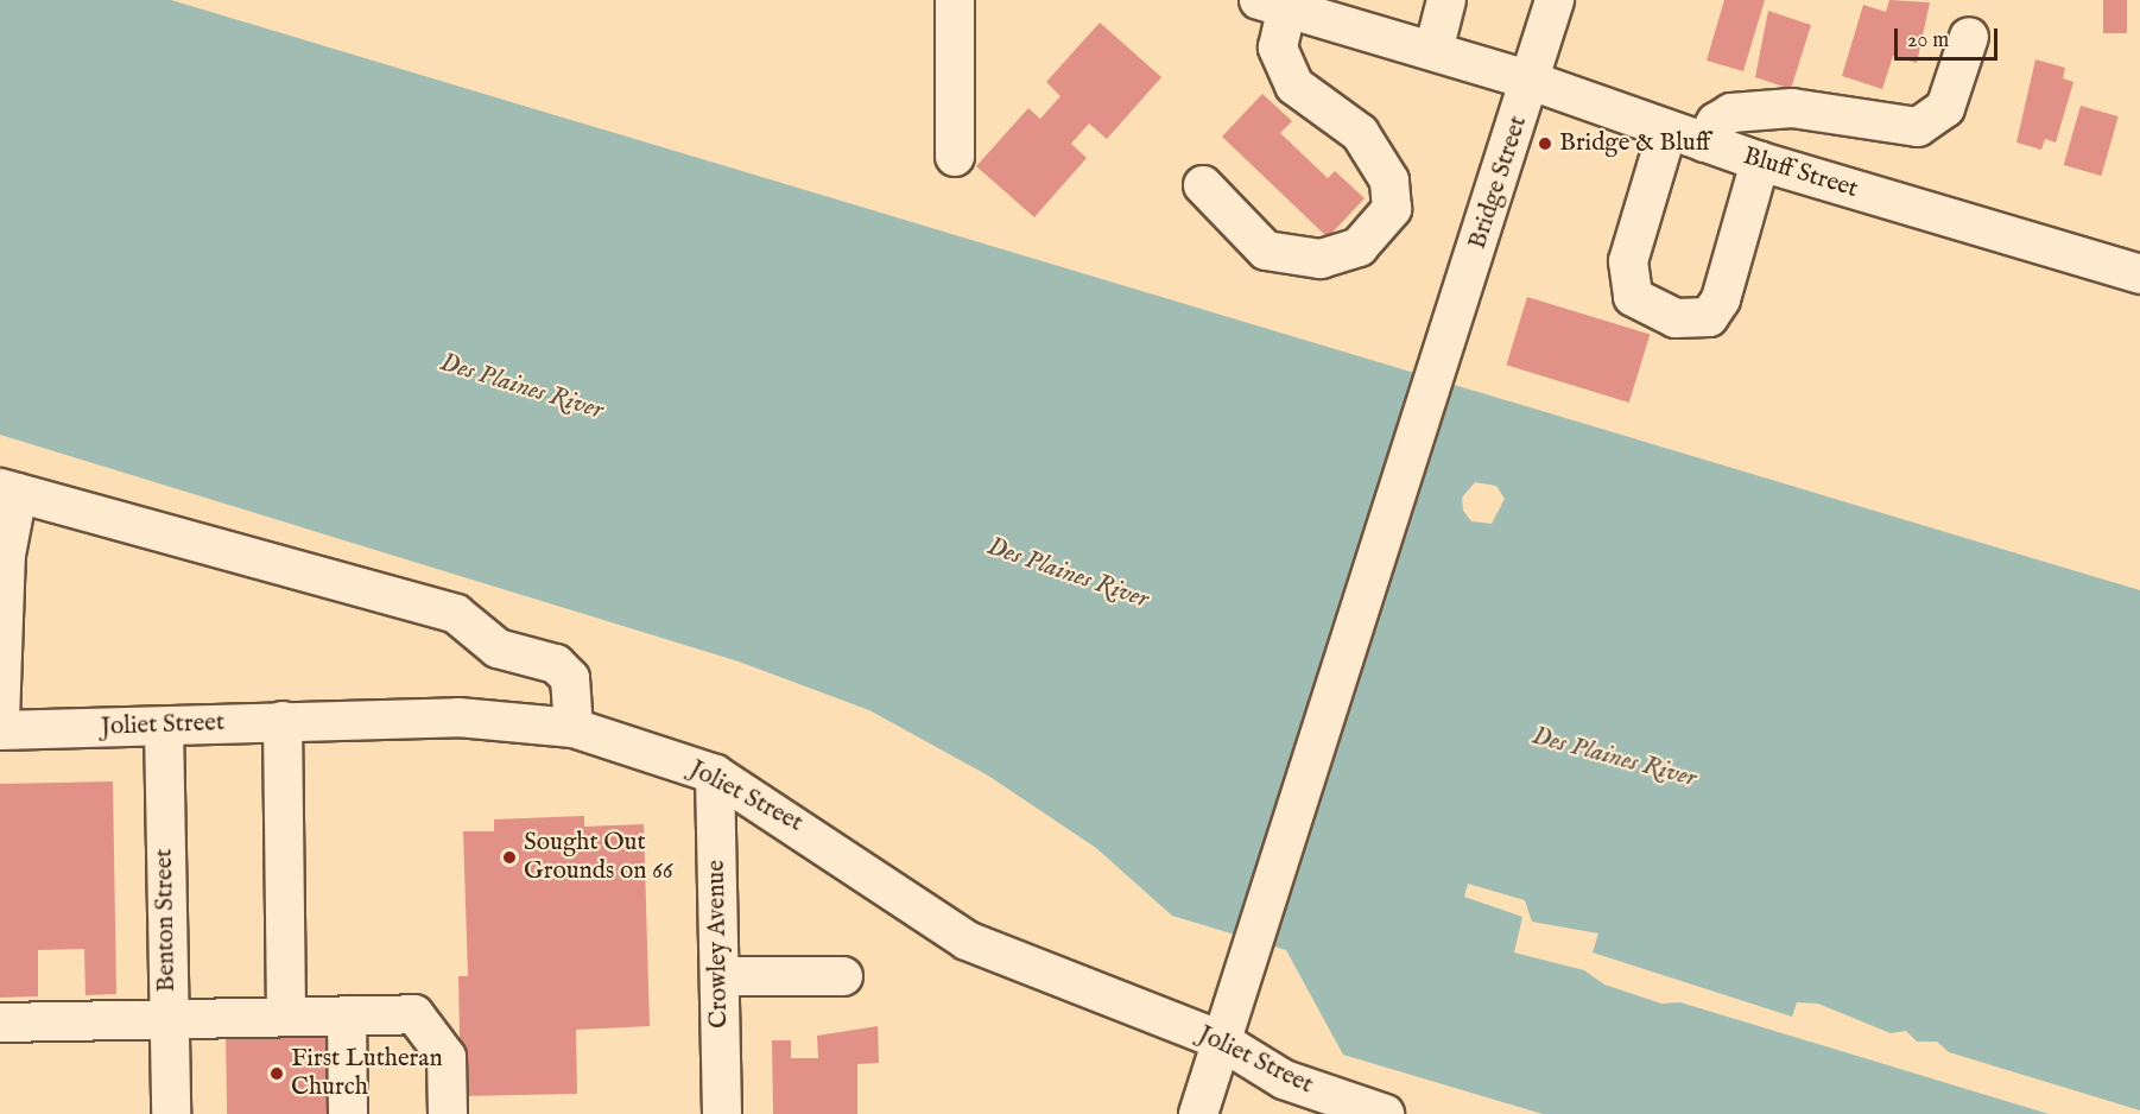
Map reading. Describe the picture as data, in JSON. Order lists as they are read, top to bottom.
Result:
{
  "streets": {
    "street": [
      "Bluff Street",
      "Bridge Street",
      "Joliet Street",
      "Benton Street",
      "Crowley Avenue"
    ]
  },
  "crossings": [
    ["Bluff Street", "Bridge Street"],
    ["Bridge Street", "Joliet Street"],
    ["Joliet Street", "Benton Street"],
    ["Joliet Street", "Crowley Avenue"]
  ],
  "water": ["Des Plaines River"],
  "places": ["Bridge & Bluff", "Sought Out Grounds on 66", "First Lutheran Church"],
  "scale_bar": "20 m"
}
